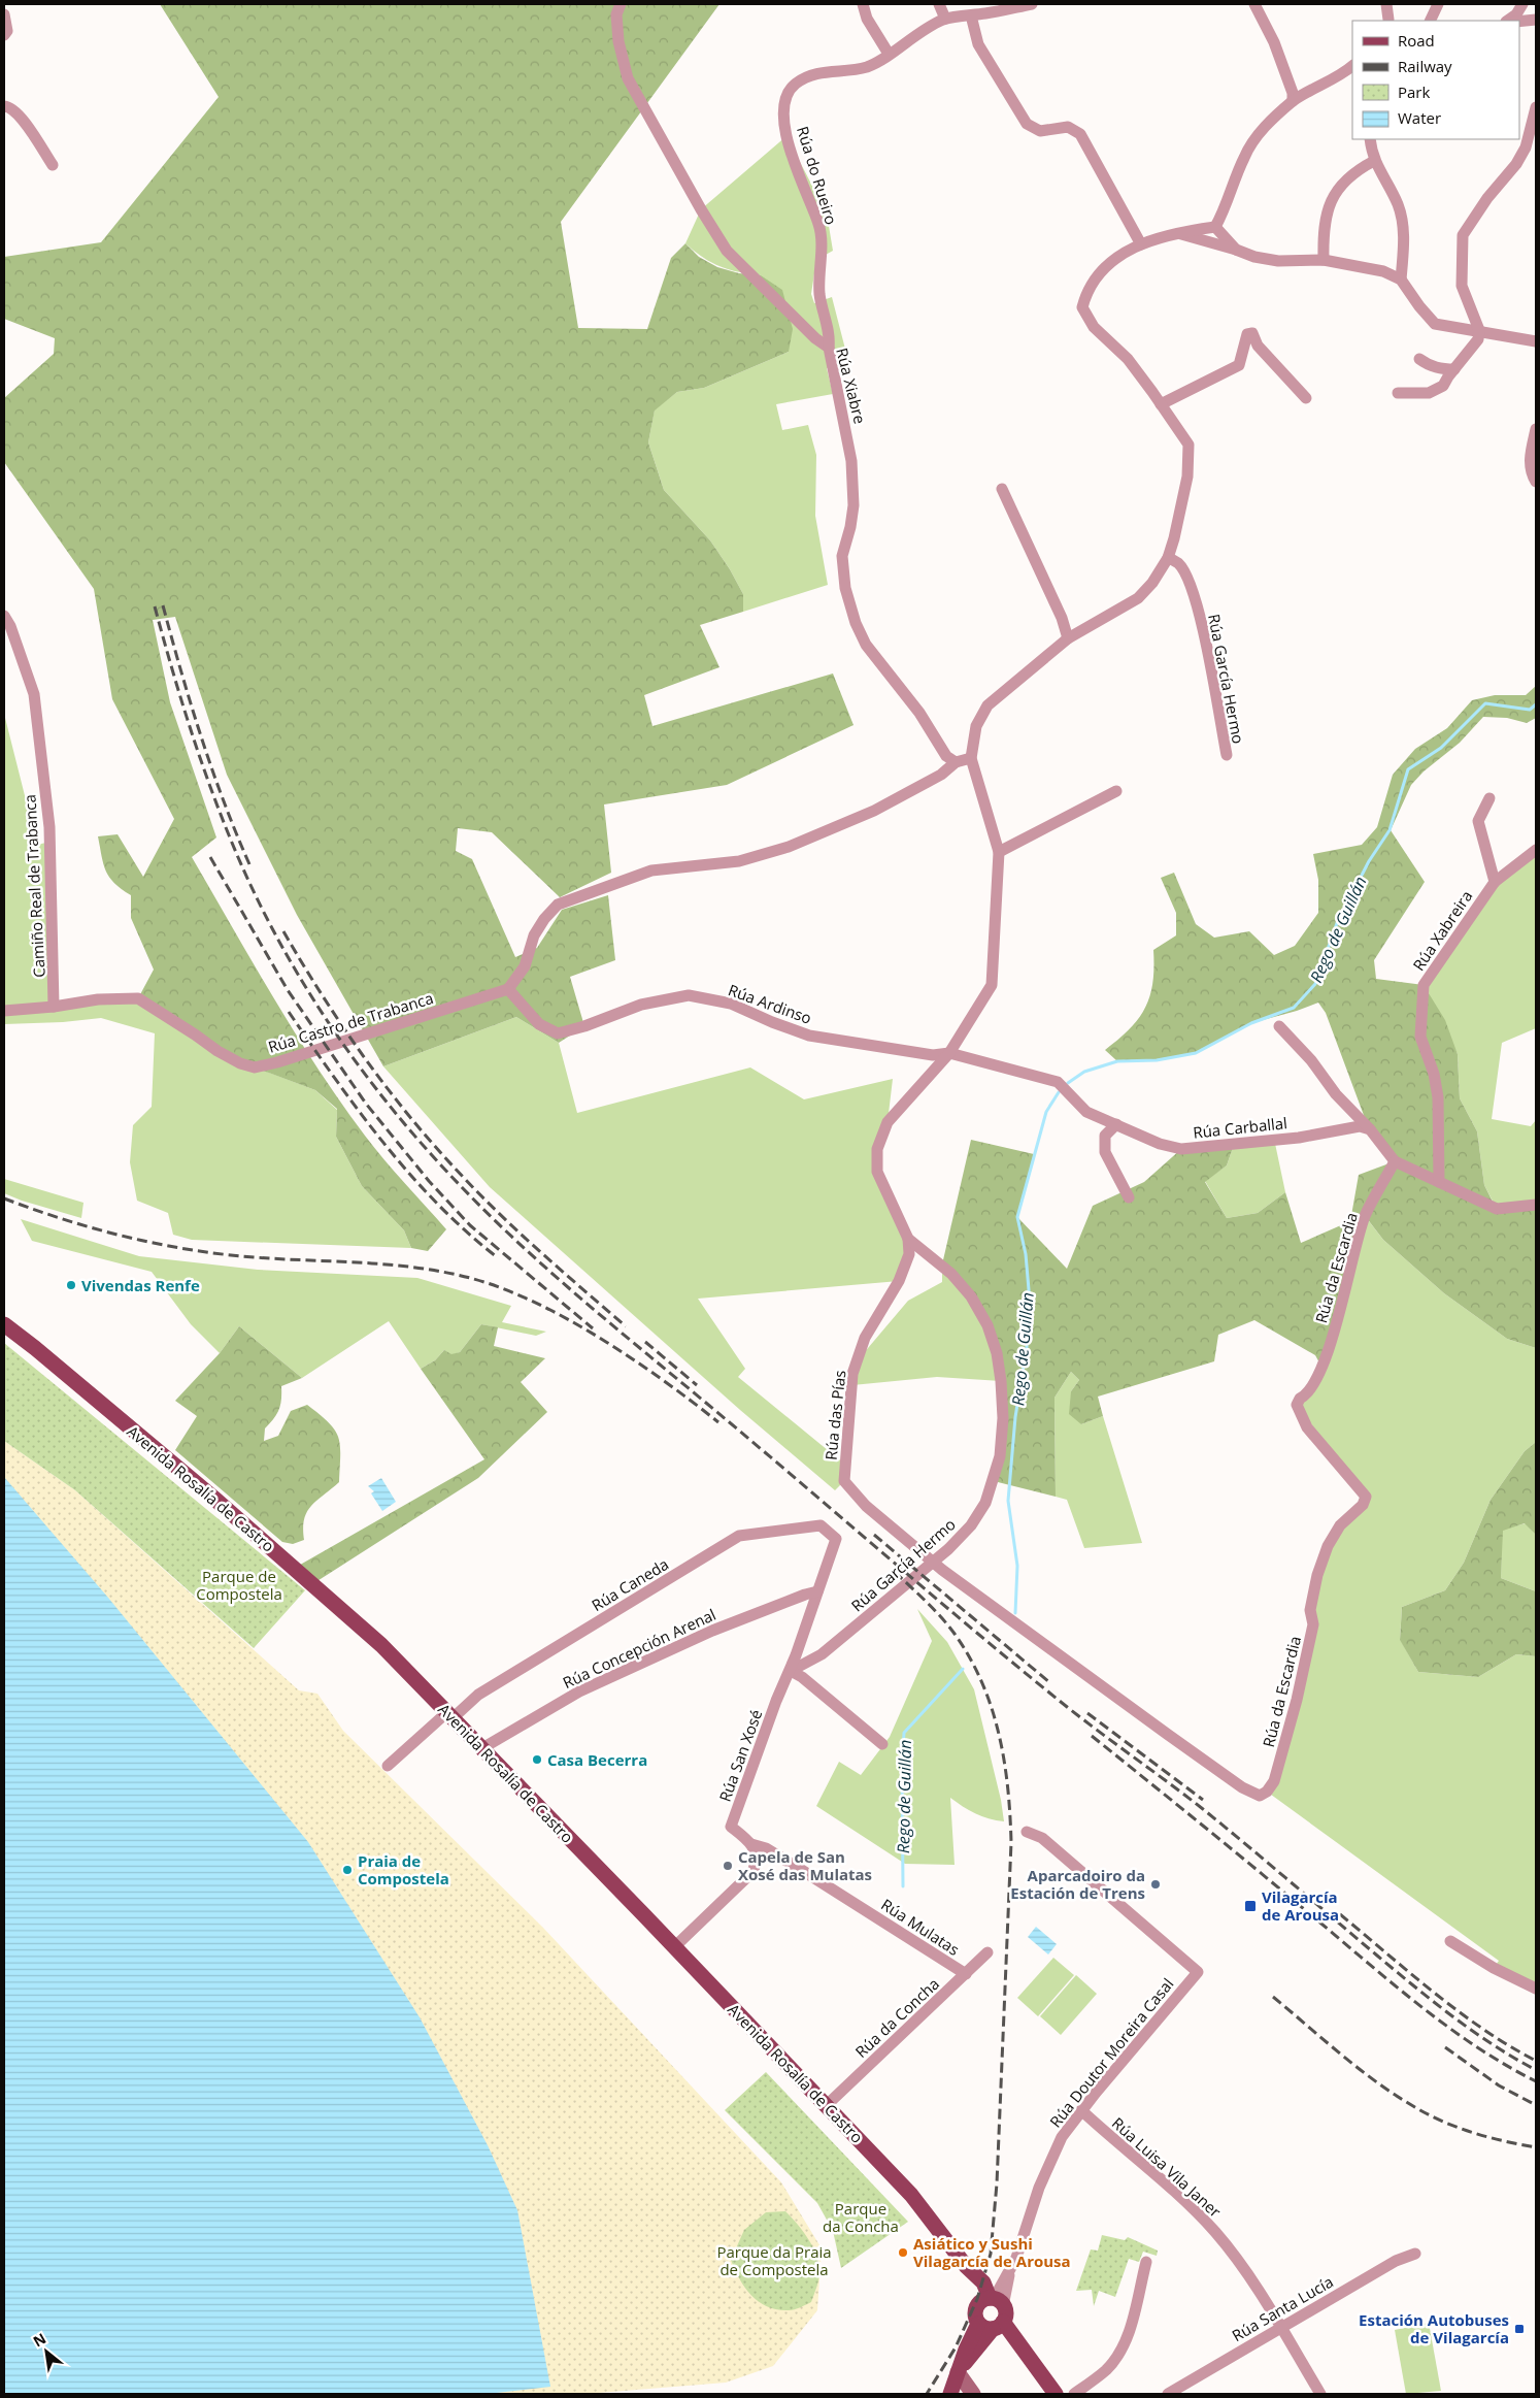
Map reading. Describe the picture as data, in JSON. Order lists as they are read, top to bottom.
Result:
{
  "streets": {
    "main road": ["Avenida Rosalía de Castro"],
    "street": [
      "Rúa do Rueiro",
      "Rúa Xiabre",
      "Rúa García Hermo",
      "Camiño Real de Trabanca",
      "Rúa Xabreira",
      "Rúa Ardinso",
      "Rúa Castro de Trabanca",
      "Rúa Carballal",
      "Rúa da Escardia",
      "Rúa das Pías",
      "Rúa Caneda",
      "Rúa Concepción Arenal",
      "Rúa San Xosé",
      "Rúa Mulatas",
      "Rúa da Concha",
      "Rúa Doutor Moreira Casal",
      "Rúa Luisa Vila Janer",
      "Rúa Santa Lucía"
    ]
  },
  "crossings": [
    ["Rúa do Rueiro", "Rúa Xiabre"],
    ["Rúa García Hermo", "Rúa Ardinso"],
    ["Rúa García Hermo", "Rúa Carballal"],
    ["Rúa García Hermo", "Rúa das Pías"],
    ["Rúa García Hermo", "Rúa San Xosé"],
    ["Camiño Real de Trabanca", "Rúa Castro de Trabanca"],
    ["Rúa Ardinso", "Rúa Castro de Trabanca"],
    ["Rúa Ardinso", "Rúa Carballal"],
    ["Rúa da Escardia", "Rúa das Pías"],
    ["Avenida Rosalía de Castro", "Rúa Caneda"],
    ["Avenida Rosalía de Castro", "Rúa Concepción Arenal"],
    ["Avenida Rosalía de Castro", "Rúa da Concha"],
    ["Avenida Rosalía de Castro", "Rúa Doutor Moreira Casal"],
    ["Rúa Caneda", "Rúa San Xosé"],
    ["Rúa Concepción Arenal", "Rúa San Xosé"],
    ["Rúa San Xosé", "Rúa Mulatas"],
    ["Rúa Mulatas", "Rúa da Concha"],
    ["Rúa Doutor Moreira Casal", "Rúa Luisa Vila Janer"],
    ["Rúa Luisa Vila Janer", "Rúa Santa Lucía"]
  ],
  "water": ["Rego de Guillán"],
  "parks": ["Parque de Compostela", "Parque da Concha", "Parque da Praia de Compostela"],
  "places": {
    "other": [
      "Vivendas Renfe",
      "Casa Becerra",
      "Capela de San Xosé das Mulatas",
      "Praia de Compostela",
      "Aparcadoiro da Estación de Trens",
      "Asiático y Sushi Vilagarcía de Arousa"
    ],
    "transit": ["Vilagarcía de Arousa", "Estación Autobuses de Vilagarcía"]
  },
  "legend": [
    "Road",
    "Railway",
    "Park",
    "Water"
  ],
  "north": "top left"
}
